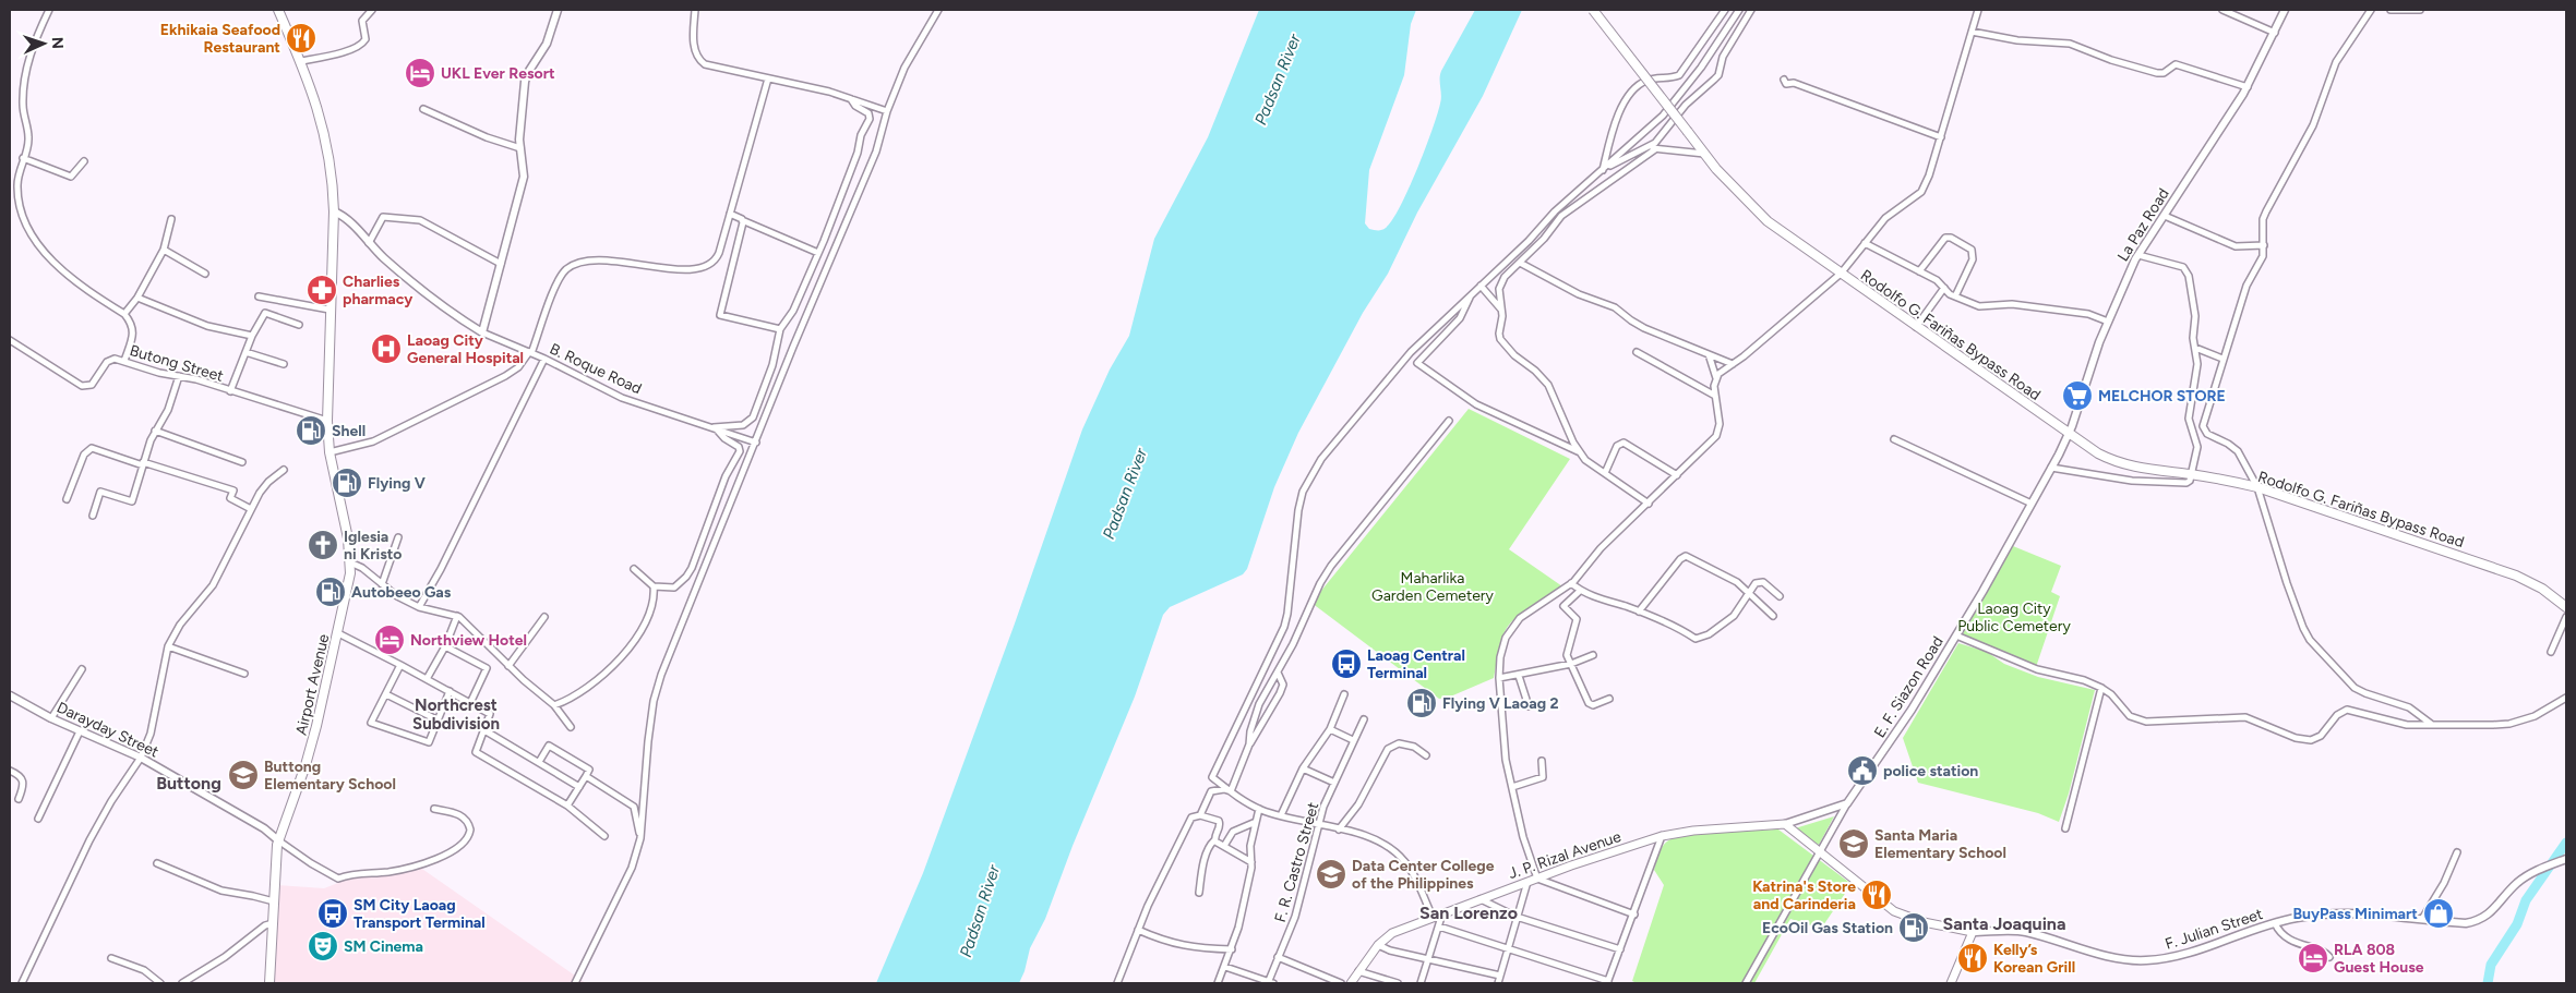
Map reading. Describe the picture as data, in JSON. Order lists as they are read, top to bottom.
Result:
{
  "streets": {
    "main road": [
      "Rodolfo G. Fariñas Bypass Road",
      "Airport Avenue",
      "J. P. Rizal Avenue",
      "F. Julian Street"
    ],
    "street": [
      "La Paz Road",
      "Butong Street",
      "B. Roque Road",
      "E. F. Siazon Road",
      "Darayday Street",
      "F. R. Castro Street"
    ]
  },
  "crossings": [
    ["La Paz Road", "Rodolfo G. Fariñas Bypass Road"],
    ["La Paz Road", "E. F. Siazon Road"],
    ["Butong Street", "Airport Avenue"],
    ["B. Roque Road", "Airport Avenue"],
    ["Airport Avenue", "Darayday Street"],
    ["J. P. Rizal Avenue", "F. Julian Street"]
  ],
  "districts": [
    "Northcrest Subdivision",
    "Buttong",
    "San Lorenzo",
    "Santa Joaquina"
  ],
  "water": ["Padsan River"],
  "parks": ["Maharlika Garden Cemetery", "Laoag City Public Cemetery"],
  "places": {
    "restaurant": ["Ekhikaia Seafood Restaurant", "Katrina's Store and Carinderia", "Kelly’s Korean Grill"],
    "hotel": ["UKL Ever Resort", "Northview Hotel", "RLA 808 Guest House"],
    "pharmacy": ["Charlies pharmacy"],
    "hospital": ["Laoag City General Hospital"],
    "supermarket": ["MELCHOR STORE"],
    "fuel station": [
      "Shell",
      "Flying V",
      "Autobeeo Gas",
      "Flying V Laoag 2",
      "EcoOil Gas Station"
    ],
    "church": ["Iglesia ni Kristo"],
    "bus stop": ["Laoag Central Terminal", "SM City Laoag Transport Terminal"],
    "public building": ["police station"],
    "school or university": ["Buttong Elementary School", "Santa Maria Elementary School", "Data Center College of the Philippines"],
    "shop": ["BuyPass Minimart"],
    "theatre": ["SM Cinema"]
  },
  "north": "right"
}
